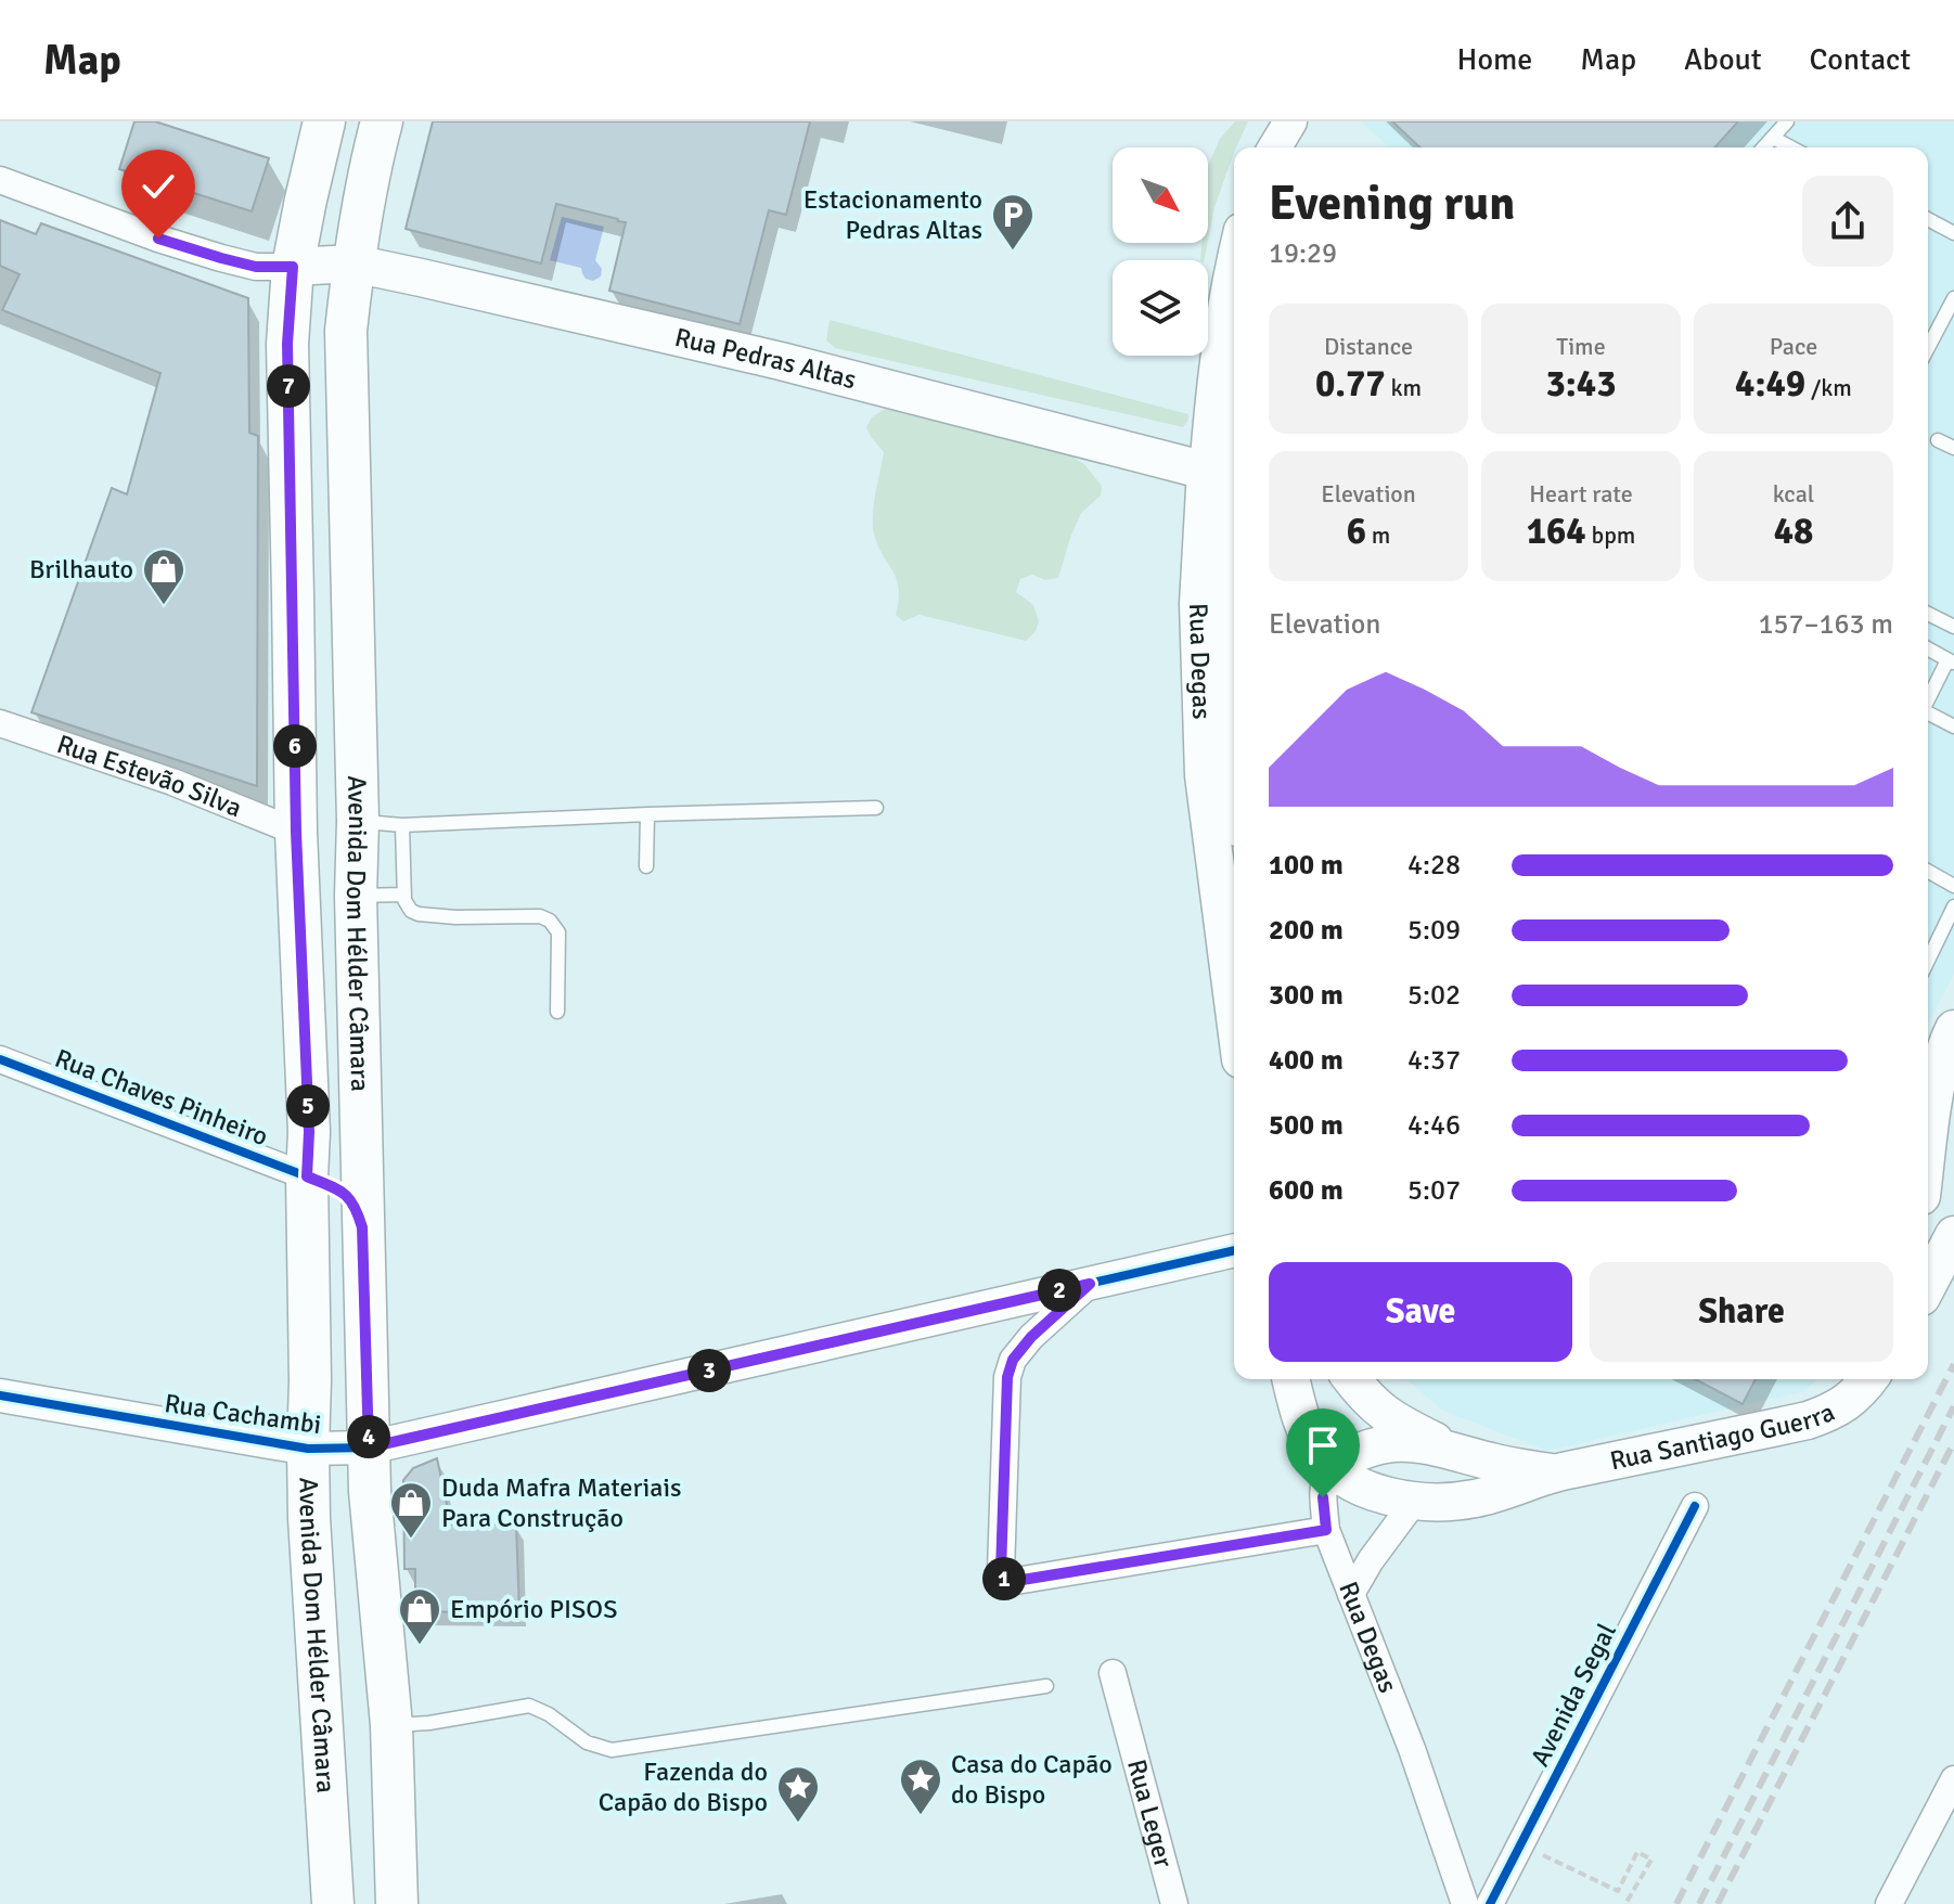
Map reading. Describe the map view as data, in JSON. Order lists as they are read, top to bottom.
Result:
{
  "streets": {
    "main road": [
      "Rua Pedras Altas",
      "Rua Degas",
      "Avenida Dom Hélder Câmara",
      "Rua Santiago Guerra"
    ],
    "street": [
      "Rua Estevão Silva",
      "Rua Chaves Pinheiro",
      "Rua Cachambi",
      "Avenida Segal",
      "Rua Leger"
    ]
  },
  "crossings": [
    ["Rua Pedras Altas", "Rua Degas"],
    ["Rua Pedras Altas", "Avenida Dom Hélder Câmara"],
    ["Rua Degas", "Rua Santiago Guerra"],
    ["Rua Estevão Silva", "Avenida Dom Hélder Câmara"],
    ["Avenida Dom Hélder Câmara", "Rua Chaves Pinheiro"],
    ["Avenida Dom Hélder Câmara", "Rua Cachambi"]
  ],
  "places": {
    "parking": ["Estacionamento Pedras Altas"],
    "shop": ["Brilhauto", "Duda Mafra Materiais Para Construção", "Empório PISOS"],
    "place": ["Casa do Capão do Bispo", "Fazenda do Capão do Bispo"]
  },
  "north": "bottom right",
  "page": {
    "header": "Map",
    "nav": [
      "Home",
      "Map",
      "About",
      "Contact"
    ],
    "heading": ["Evening run", "19:29"],
    "stats": [
      ["Distance", "0.77 km"],
      ["Time", "3:43"],
      ["Pace", "4:49 /km"],
      ["Elevation", "6 m"],
      ["Heart rate", "164 bpm"],
      ["kcal", "48"]
    ],
    "pins": [
      "7",
      "6",
      "5",
      "2",
      "3",
      "4",
      "1"
    ],
    "chart": ["Elevation", "157–163 m"],
    "list": [
      {
        "name": "100 m",
        "note": "4:28"
      },
      {
        "name": "200 m",
        "note": "5:09"
      },
      {
        "name": "300 m",
        "note": "5:02"
      },
      {
        "name": "400 m",
        "note": "4:37"
      },
      {
        "name": "500 m",
        "note": "4:46"
      },
      {
        "name": "600 m",
        "note": "5:07"
      }
    ],
    "buttons": ["Save", "Share"]
  }
}
